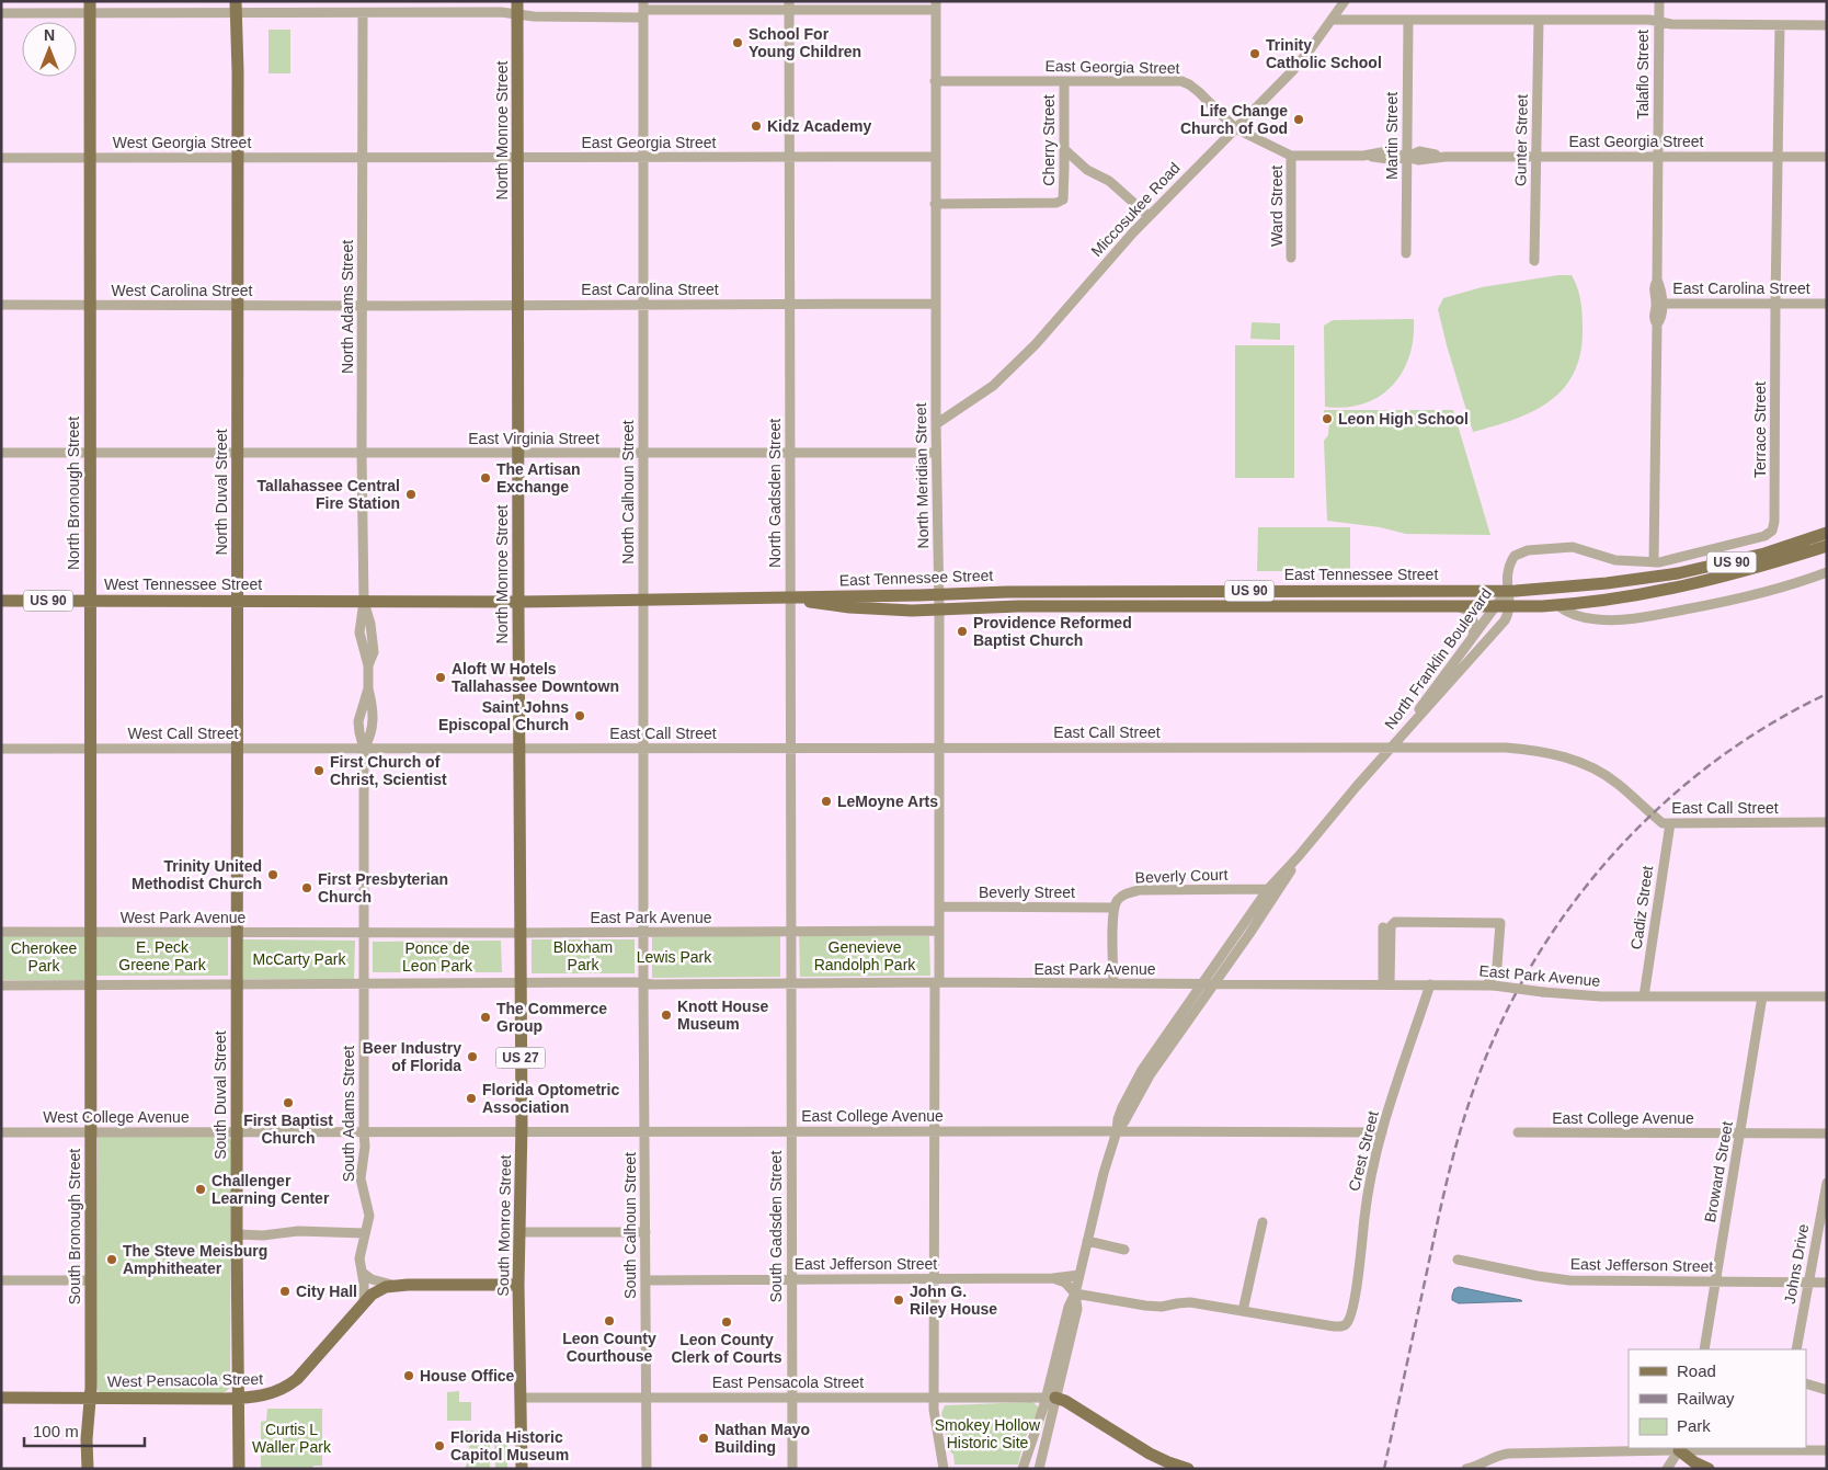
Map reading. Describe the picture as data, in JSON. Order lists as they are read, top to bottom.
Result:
{
  "streets": {
    "main road": [
      "North Monroe Street",
      "North Duval Street",
      "North Bronough Street",
      "US 90",
      "East Tennessee Street",
      "West Tennessee Street",
      "US 27",
      "South Duval Street",
      "South Monroe Street",
      "South Bronough Street",
      "West Pensacola Street"
    ],
    "street": [
      "East Georgia Street",
      "Talaflo Street",
      "Martin Street",
      "Cherry Street",
      "Gunter Street",
      "West Georgia Street",
      "Ward Street",
      "Miccosukee Road",
      "East Carolina Street",
      "West Carolina Street",
      "North Adams Street",
      "Terrace Street",
      "East Virginia Street",
      "North Meridian Street",
      "North Calhoun Street",
      "North Gadsden Street",
      "North Franklin Boulevard",
      "East Call Street",
      "West Call Street",
      "Beverly Court",
      "Beverly Street",
      "Cadiz Street",
      "West Park Avenue",
      "East Park Avenue",
      "South Adams Street",
      "East College Avenue",
      "West College Avenue",
      "Crest Street",
      "Broward Street",
      "South Calhoun Street",
      "South Gadsden Street",
      "East Jefferson Street",
      "Johns Drive",
      "East Pensacola Street"
    ]
  },
  "crossings": [
    ["East Georgia Street", "Talaflo Street"],
    ["East Georgia Street", "North Monroe Street"],
    ["East Georgia Street", "Martin Street"],
    ["East Georgia Street", "Cherry Street"],
    ["East Georgia Street", "Gunter Street"],
    ["East Georgia Street", "West Georgia Street"],
    ["East Georgia Street", "Ward Street"],
    ["East Georgia Street", "Miccosukee Road"],
    ["East Georgia Street", "North Adams Street"],
    ["East Georgia Street", "Terrace Street"],
    ["East Georgia Street", "North Meridian Street"],
    ["East Georgia Street", "North Calhoun Street"],
    ["East Georgia Street", "North Gadsden Street"],
    ["Talaflo Street", "East Carolina Street"],
    ["Talaflo Street", "Terrace Street"],
    ["North Monroe Street", "East Carolina Street"],
    ["North Monroe Street", "East Virginia Street"],
    ["North Monroe Street", "East Tennessee Street"],
    ["North Monroe Street", "East Call Street"],
    ["North Monroe Street", "East Park Avenue"],
    ["North Monroe Street", "South Monroe Street"],
    ["Cherry Street", "North Meridian Street"],
    ["West Georgia Street", "North Adams Street"],
    ["West Georgia Street", "North Duval Street"],
    ["West Georgia Street", "North Bronough Street"],
    ["Miccosukee Road", "North Meridian Street"],
    ["East Carolina Street", "West Carolina Street"],
    ["East Carolina Street", "North Adams Street"],
    ["East Carolina Street", "Terrace Street"],
    ["East Carolina Street", "North Meridian Street"],
    ["East Carolina Street", "North Calhoun Street"],
    ["East Carolina Street", "North Gadsden Street"],
    ["West Carolina Street", "North Adams Street"],
    ["West Carolina Street", "North Duval Street"],
    ["West Carolina Street", "North Bronough Street"],
    ["North Adams Street", "East Virginia Street"],
    ["North Adams Street", "East Tennessee Street"],
    ["North Adams Street", "West Tennessee Street"],
    ["North Adams Street", "East Call Street"],
    ["North Adams Street", "West Call Street"],
    ["North Adams Street", "West Park Avenue"],
    ["North Adams Street", "East Park Avenue"],
    ["North Adams Street", "South Adams Street"],
    ["Terrace Street", "East Tennessee Street"],
    ["Terrace Street", "North Franklin Boulevard"],
    ["East Virginia Street", "North Meridian Street"],
    ["East Virginia Street", "North Duval Street"],
    ["East Virginia Street", "North Calhoun Street"],
    ["East Virginia Street", "North Bronough Street"],
    ["East Virginia Street", "North Gadsden Street"],
    ["North Meridian Street", "East Tennessee Street"],
    ["North Meridian Street", "East Call Street"],
    ["North Meridian Street", "Beverly Street"],
    ["North Meridian Street", "East Park Avenue"],
    ["North Meridian Street", "East College Avenue"],
    ["North Meridian Street", "East Jefferson Street"],
    ["North Meridian Street", "East Pensacola Street"],
    ["North Duval Street", "West Tennessee Street"],
    ["North Duval Street", "West Call Street"],
    ["North Duval Street", "West Park Avenue"],
    ["North Duval Street", "South Duval Street"],
    ["North Calhoun Street", "East Tennessee Street"],
    ["North Calhoun Street", "East Call Street"],
    ["North Calhoun Street", "East Park Avenue"],
    ["North Calhoun Street", "South Calhoun Street"],
    ["North Bronough Street", "West Tennessee Street"],
    ["North Bronough Street", "West Call Street"],
    ["North Bronough Street", "West Park Avenue"],
    ["North Bronough Street", "South Bronough Street"],
    ["North Gadsden Street", "East Tennessee Street"],
    ["North Gadsden Street", "East Call Street"],
    ["North Gadsden Street", "East Park Avenue"],
    ["North Gadsden Street", "South Gadsden Street"],
    ["East Tennessee Street", "West Tennessee Street"],
    ["East Tennessee Street", "North Franklin Boulevard"],
    ["North Franklin Boulevard", "East Call Street"],
    ["North Franklin Boulevard", "Beverly Court"],
    ["North Franklin Boulevard", "East Park Avenue"],
    ["North Franklin Boulevard", "East College Avenue"],
    ["East Call Street", "West Call Street"],
    ["East Call Street", "Cadiz Street"],
    ["Beverly Court", "Beverly Street"],
    ["Cadiz Street", "East Park Avenue"],
    ["West Park Avenue", "East Park Avenue"],
    ["East Park Avenue", "South Adams Street"],
    ["East Park Avenue", "Crest Street"],
    ["East Park Avenue", "Broward Street"],
    ["East Park Avenue", "South Monroe Street"],
    ["East Park Avenue", "South Calhoun Street"],
    ["East Park Avenue", "South Gadsden Street"],
    ["South Duval Street", "West College Avenue"],
    ["South Duval Street", "West Pensacola Street"],
    ["South Adams Street", "East College Avenue"],
    ["South Adams Street", "West College Avenue"],
    ["South Adams Street", "West Pensacola Street"],
    ["East College Avenue", "West College Avenue"],
    ["East College Avenue", "Crest Street"],
    ["East College Avenue", "Broward Street"],
    ["East College Avenue", "South Monroe Street"],
    ["East College Avenue", "South Calhoun Street"],
    ["East College Avenue", "South Gadsden Street"],
    ["West College Avenue", "South Bronough Street"],
    ["Broward Street", "East Jefferson Street"],
    ["South Monroe Street", "East Pensacola Street"],
    ["South Calhoun Street", "East Jefferson Street"],
    ["South Calhoun Street", "East Pensacola Street"],
    ["South Bronough Street", "West Pensacola Street"],
    ["South Gadsden Street", "East Jefferson Street"],
    ["South Gadsden Street", "East Pensacola Street"],
    ["East Jefferson Street", "Johns Drive"]
  ],
  "parks": [
    "E. Peck Greene Park",
    "Bloxham Park",
    "Genevieve Randolph Park",
    "Cherokee Park",
    "Ponce de Leon Park",
    "Lewis Park",
    "McCarty Park",
    "Smokey Hollow Historic Site",
    "Curtis L Waller Park"
  ],
  "places": [
    "School For Young Children",
    "Trinity Catholic School",
    "Life Change Church of God",
    "Kidz Academy",
    "Leon High School",
    "The Artisan Exchange",
    "Tallahassee Central Fire Station",
    "Providence Reformed Baptist Church",
    "Aloft W Hotels Tallahassee Downtown",
    "Saint Johns Episcopal Church",
    "First Church of Christ, Scientist",
    "LeMoyne Arts",
    "Trinity United Methodist Church",
    "First Presbyterian Church",
    "Knott House Museum",
    "The Commerce Group",
    "Beer Industry of Florida",
    "Florida Optometric Association",
    "First Baptist Church",
    "Challenger Learning Center",
    "The Steve Meisburg Amphitheater",
    "City Hall",
    "John G. Riley House",
    "Leon County Courthouse",
    "Leon County Clerk of Courts",
    "House Office",
    "Nathan Mayo Building",
    "Florida Historic Capitol Museum"
  ],
  "legend": ["Road", "Railway", "Park"],
  "scale_bar": "100 m",
  "north": "top"
}
